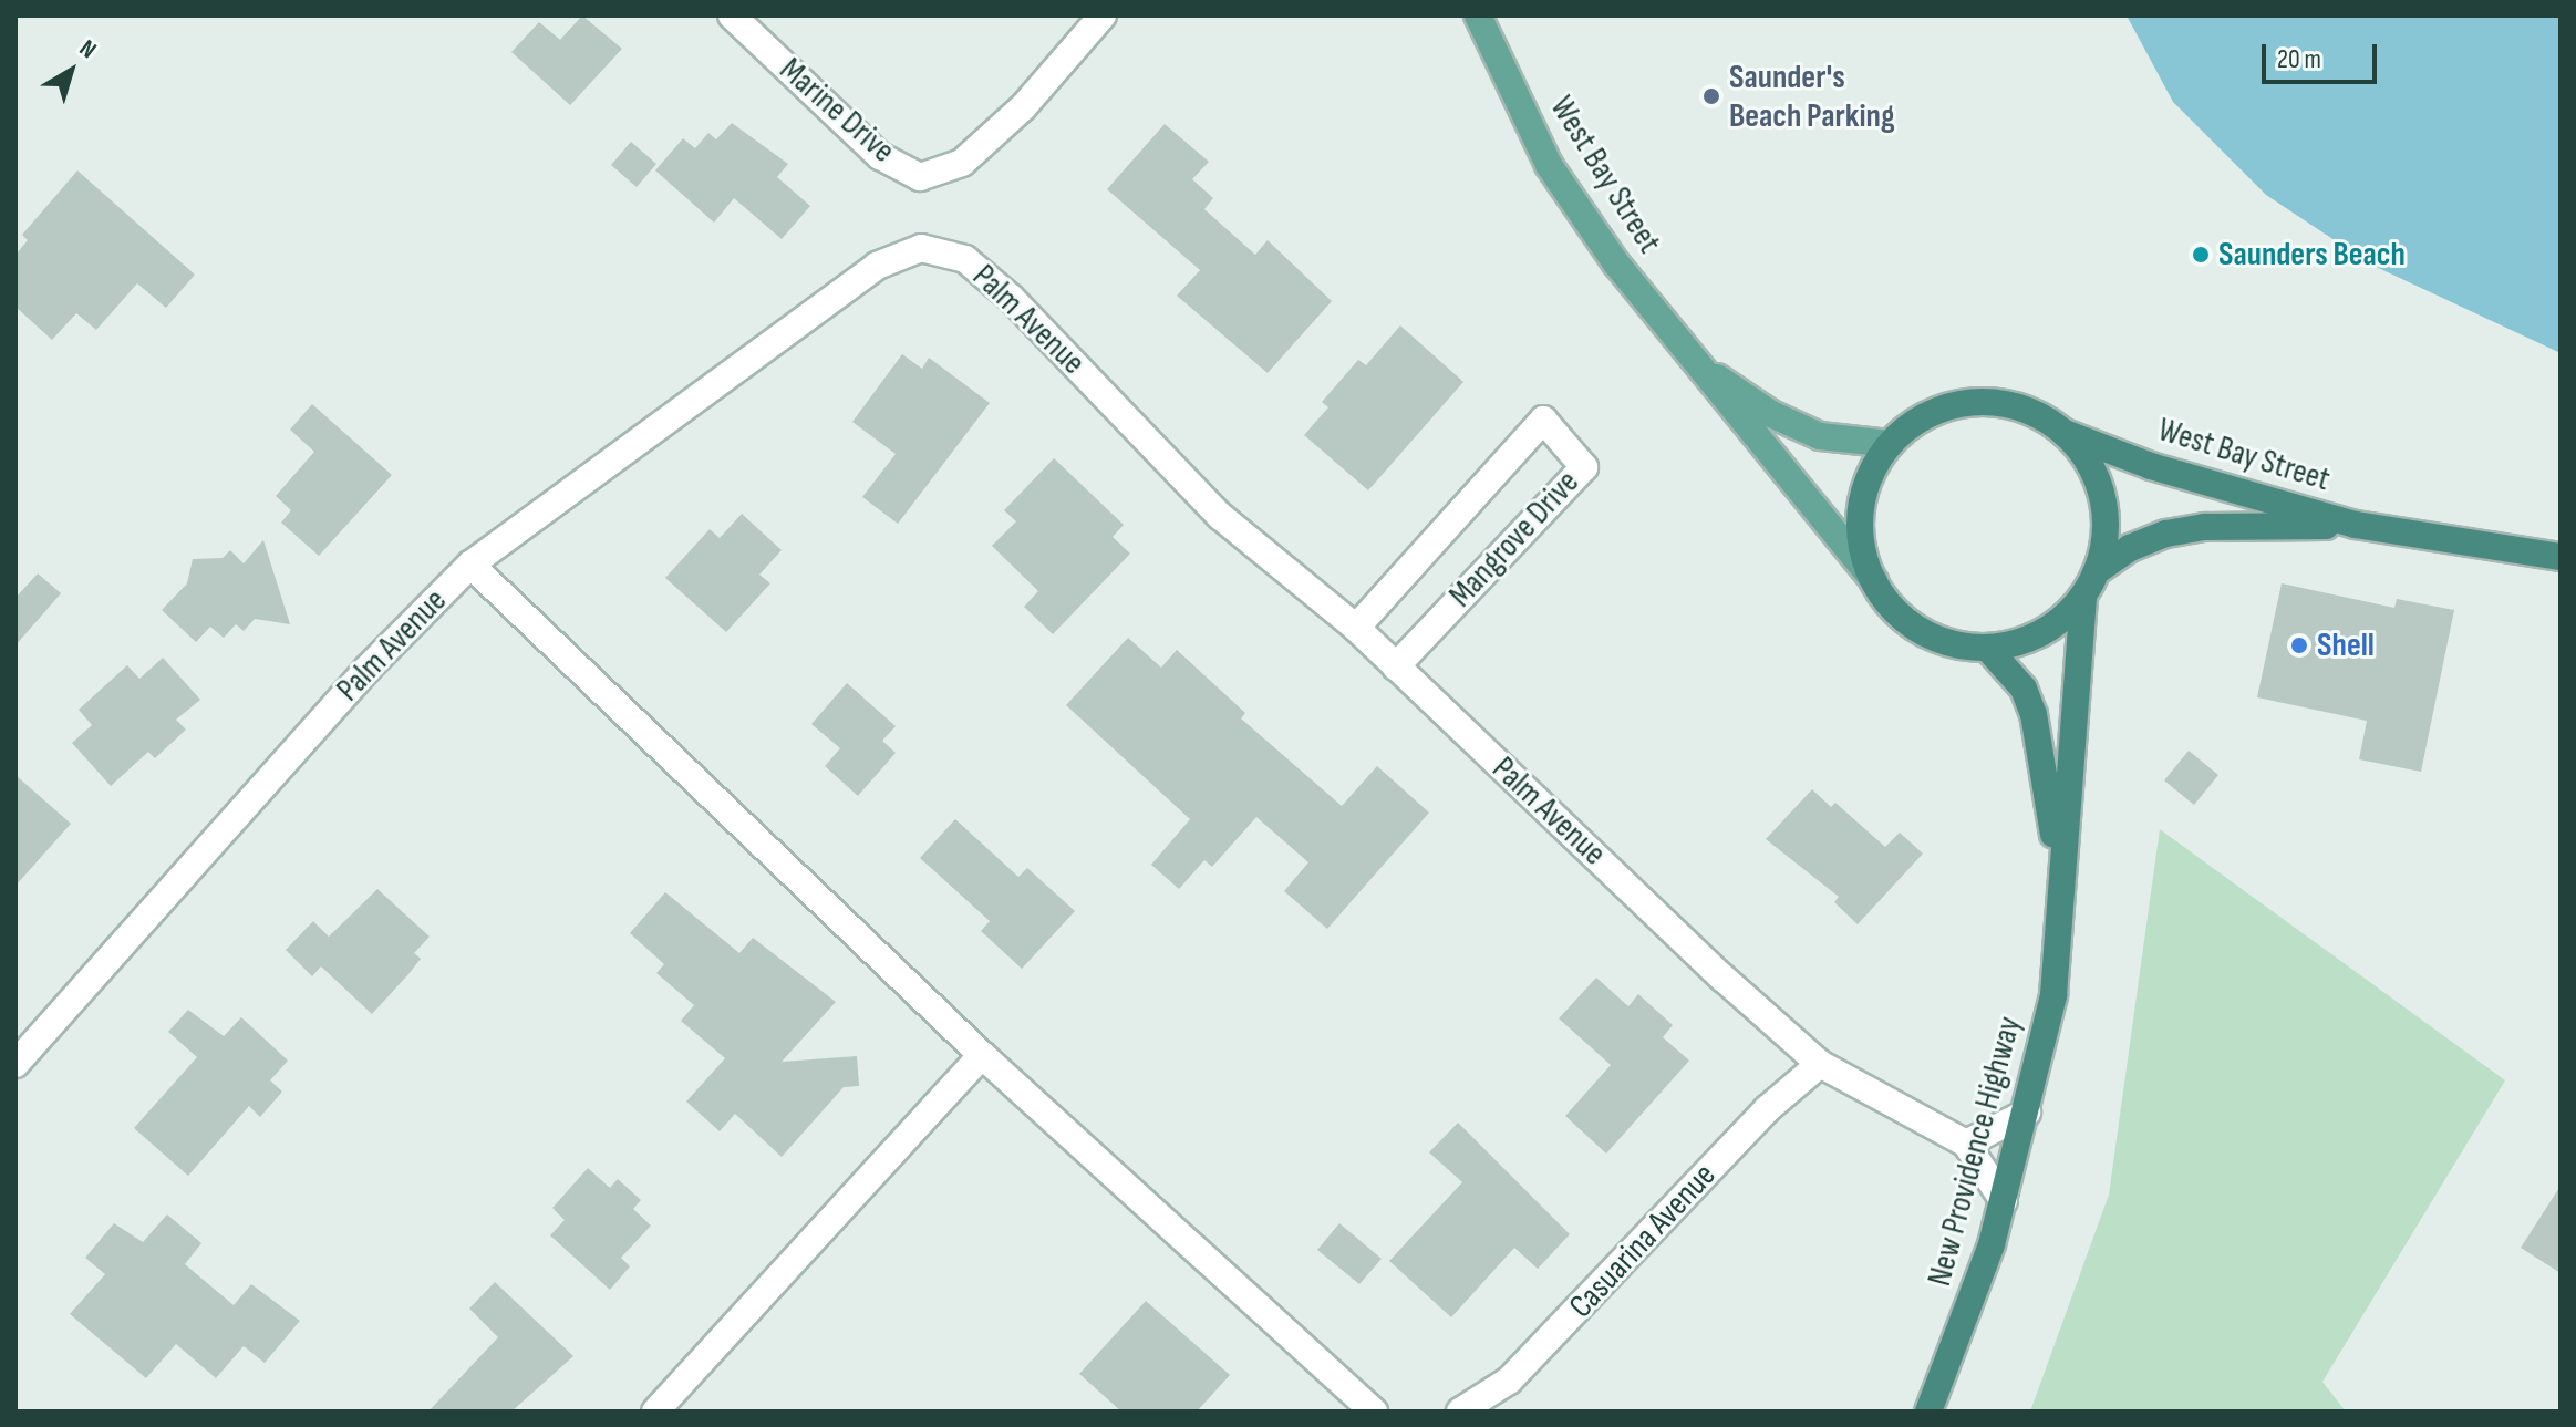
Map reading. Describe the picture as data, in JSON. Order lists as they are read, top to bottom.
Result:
{
  "streets": {
    "highway": ["West Bay Street", "New Providence Highway"],
    "street": [
      "Marine Drive",
      "Palm Avenue",
      "Mangrove Drive",
      "Casuarina Avenue"
    ]
  },
  "crossings": [
    ["West Bay Street", "New Providence Highway"],
    ["Palm Avenue", "Mangrove Drive"],
    ["Palm Avenue", "New Providence Highway"],
    ["Palm Avenue", "Casuarina Avenue"]
  ],
  "places": ["Saunder's Beach Parking", "Saunders Beach", "Shell"],
  "scale_bar": "20 m",
  "north": "top right"
}
